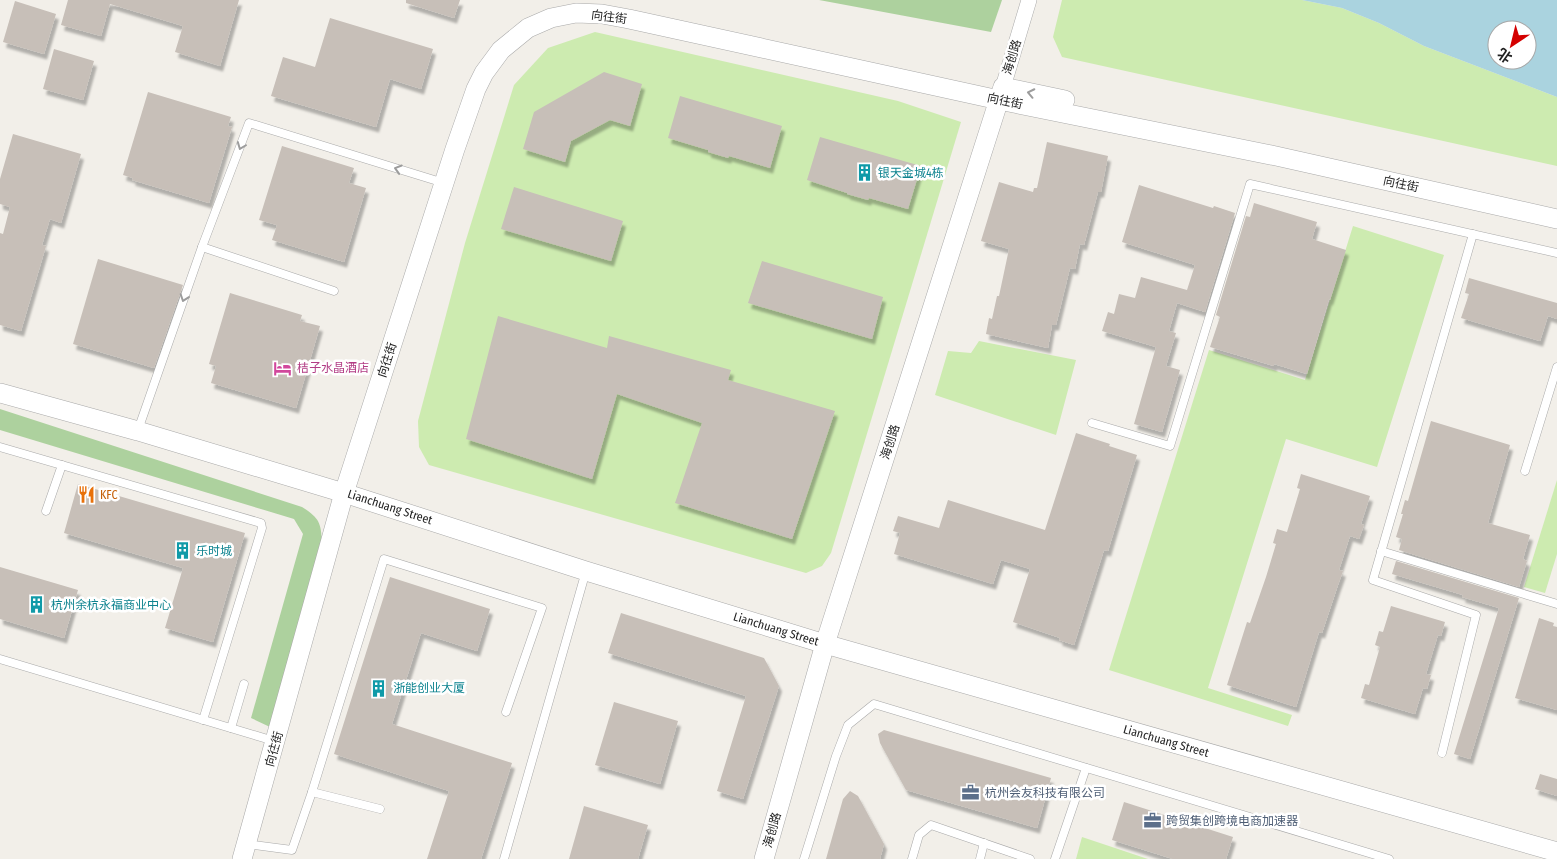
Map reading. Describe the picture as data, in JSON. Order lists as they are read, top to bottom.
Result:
{
  "streets": {
    "street": ["向往街", "海创路", "Lianchuang Street"]
  },
  "crossings": [
    ["向往街", "海创路"],
    ["向往街", "Lianchuang Street"],
    ["海创路", "Lianchuang Street"]
  ],
  "places": {
    "building": [
      "银天金城4栋",
      "乐时城",
      "杭州余杭永福商业中心",
      "浙能创业大厦"
    ],
    "hotel": ["桔子水晶酒店"],
    "restaurant": ["KFC"],
    "office": ["杭州会友科技有限公司", "跨贸集创跨境电商加速器"]
  },
  "north": "bottom left"
}
